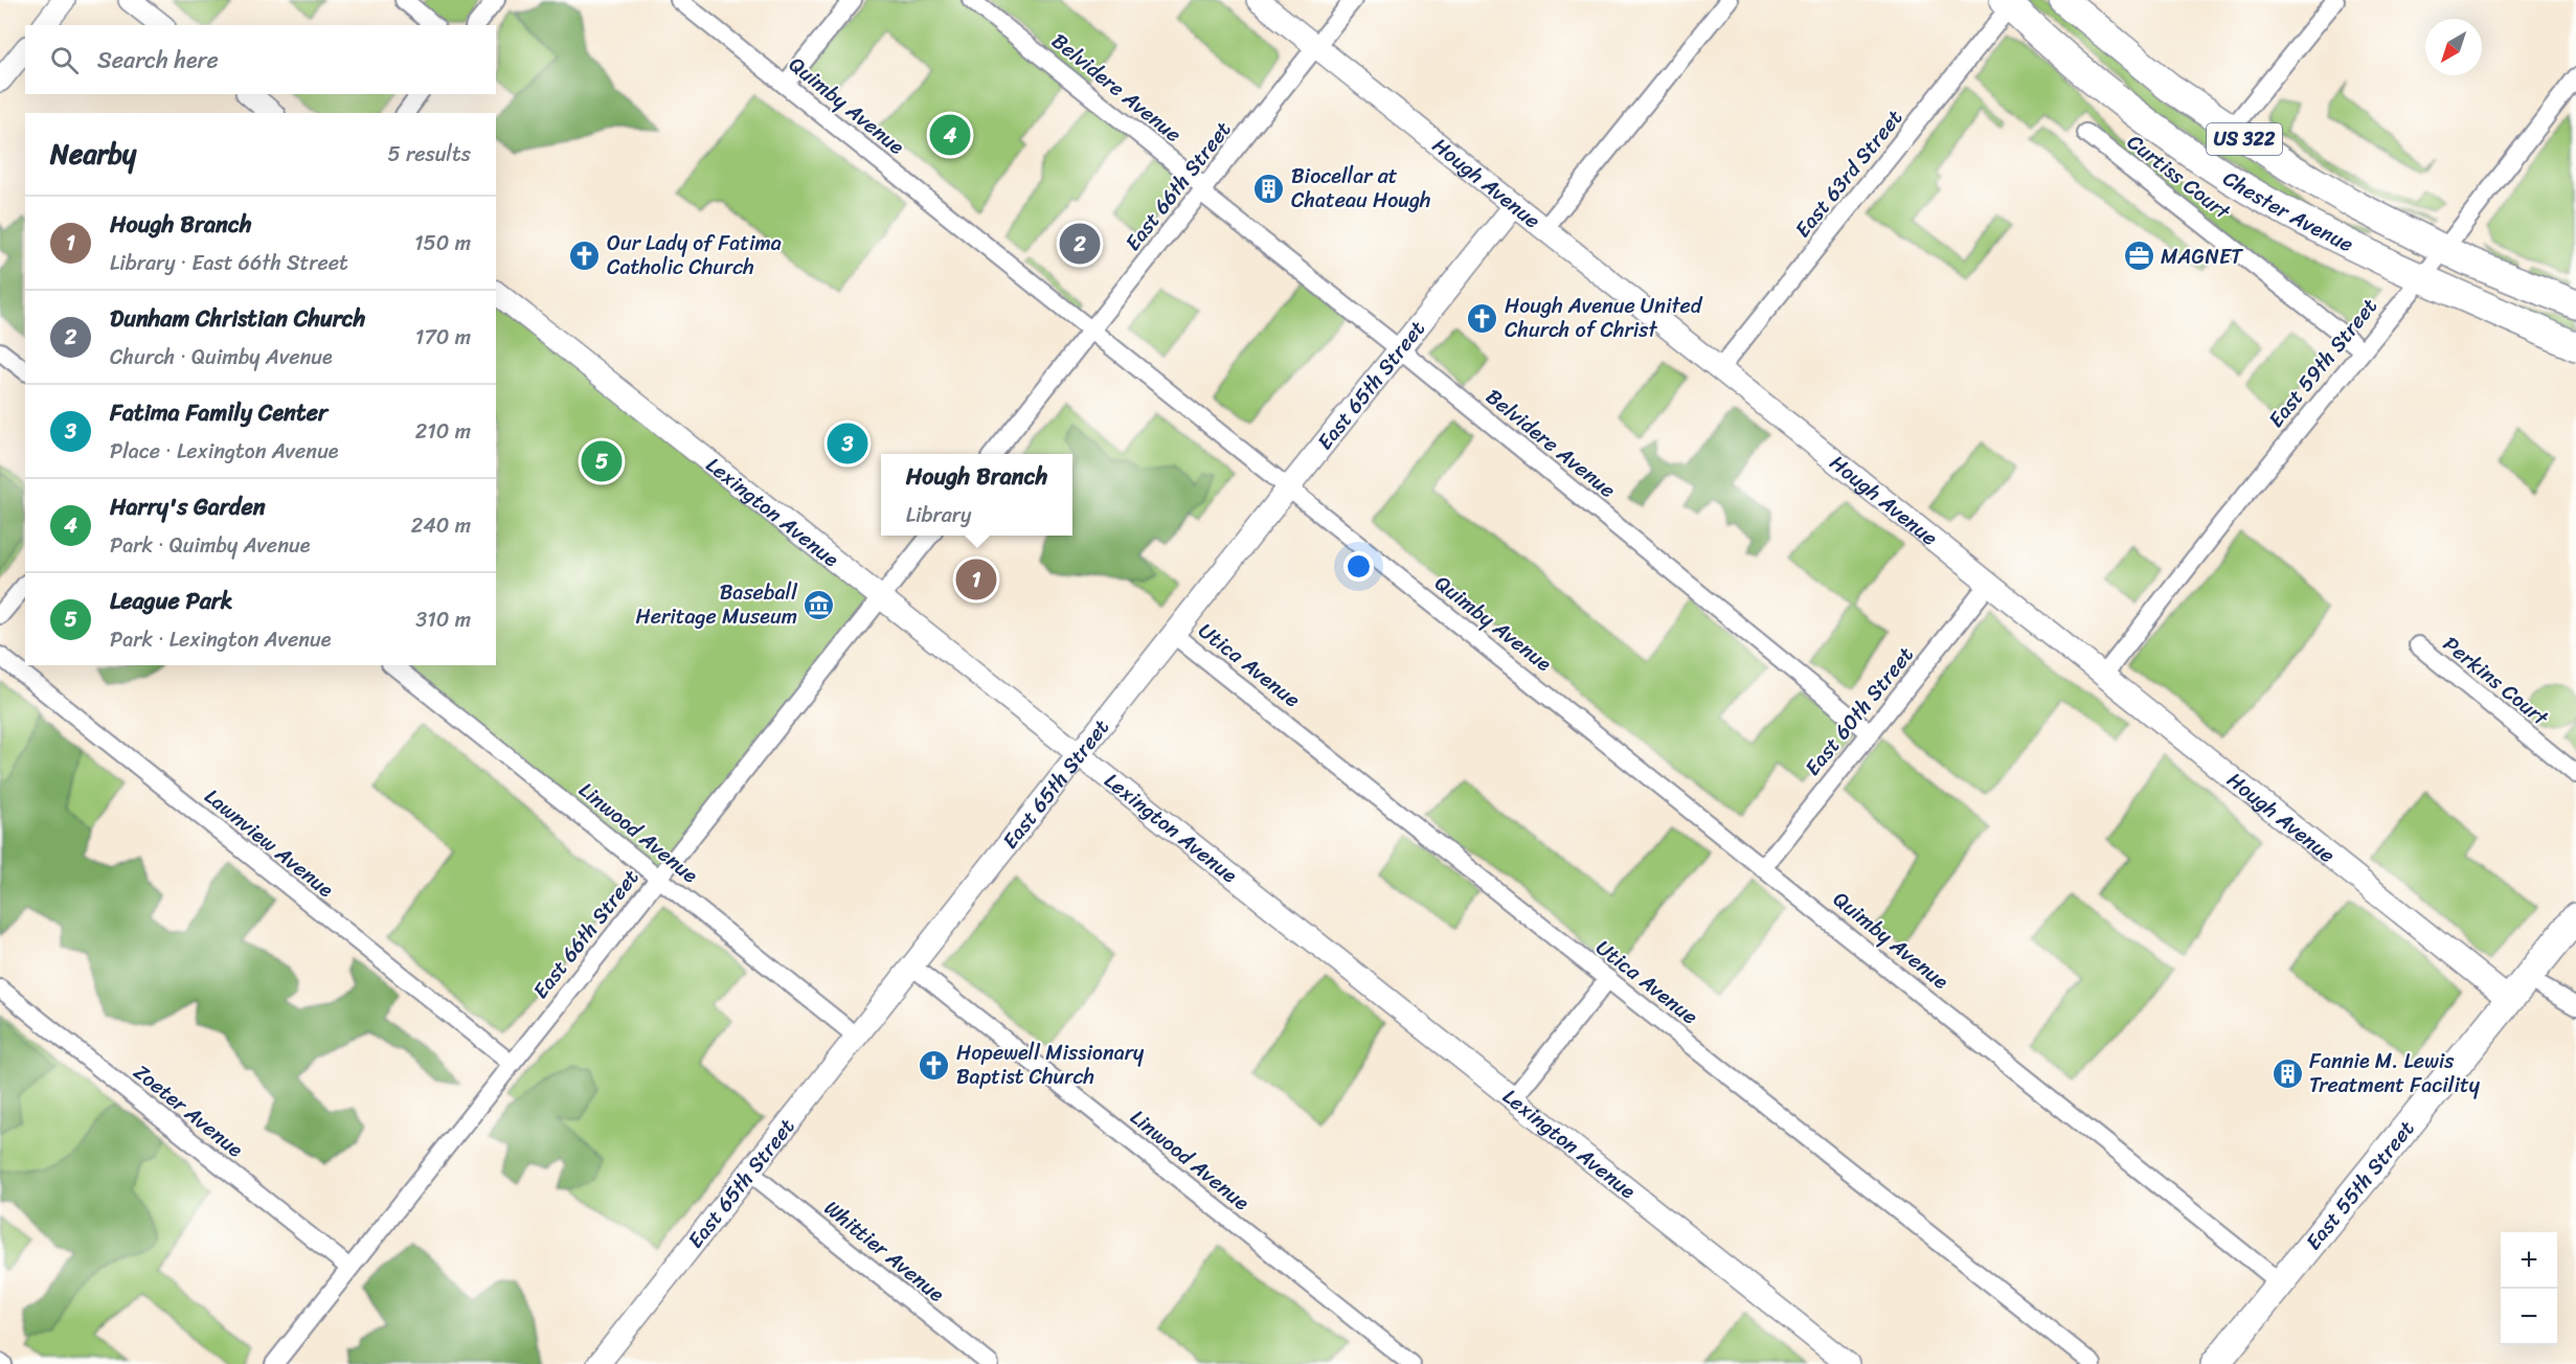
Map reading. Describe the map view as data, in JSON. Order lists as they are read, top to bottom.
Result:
{
  "streets": {
    "main road": ["US 322", "Chester Avenue", "East 55th Street"],
    "street": [
      "Belvidere Avenue",
      "Quimby Avenue",
      "East 63rd Street",
      "Curtiss Court",
      "Hough Avenue",
      "East 66th Street",
      "East 59th Street",
      "East 65th Street",
      "Lexington Avenue",
      "Utica Avenue",
      "Perkins Court",
      "East 60th Street",
      "Linwood Avenue",
      "Lawnview Avenue",
      "Zoeter Avenue",
      "Whittier Avenue"
    ]
  },
  "crossings": [
    ["Belvidere Avenue", "East 66th Street"],
    ["Belvidere Avenue", "East 65th Street"],
    ["Belvidere Avenue", "East 60th Street"],
    ["Quimby Avenue", "East 66th Street"],
    ["Quimby Avenue", "East 65th Street"],
    ["Quimby Avenue", "East 60th Street"],
    ["Quimby Avenue", "East 55th Street"],
    ["East 63rd Street", "Hough Avenue"],
    ["East 63rd Street", "Chester Avenue"],
    ["Curtiss Court", "East 59th Street"],
    ["Hough Avenue", "East 66th Street"],
    ["Hough Avenue", "East 59th Street"],
    ["Hough Avenue", "East 65th Street"],
    ["Hough Avenue", "East 60th Street"],
    ["Hough Avenue", "East 55th Street"],
    ["East 66th Street", "Lexington Avenue"],
    ["East 66th Street", "Linwood Avenue"],
    ["East 66th Street", "Lawnview Avenue"],
    ["East 66th Street", "Zoeter Avenue"],
    ["Chester Avenue", "East 59th Street"],
    ["East 65th Street", "Lexington Avenue"],
    ["East 65th Street", "Utica Avenue"],
    ["East 65th Street", "Linwood Avenue"],
    ["East 65th Street", "Whittier Avenue"]
  ],
  "places": {
    "building": ["Biocellar at Chateau Hough", "Fannie M. Lewis Treatment Facility"],
    "church": ["Our Lady of Fatima Catholic Church", "Hough Avenue United Church of Christ", "Hopewell Missionary Baptist Church"],
    "office": ["MAGNET"],
    "museum": ["Baseball Heritage Museum"]
  },
  "north": "bottom left",
  "page": {
    "search": "Search here",
    "pins": [
      "4",
      "2",
      "3",
      "5",
      "1"
    ],
    "heading": ["Nearby", "5 results"],
    "list": [
      {
        "mark": "1",
        "name": "Hough Branch",
        "note": "Library · East 66th Street",
        "value": "150 m"
      },
      {
        "mark": "2",
        "name": "Dunham Christian Church",
        "note": "Church · Quimby Avenue",
        "value": "170 m"
      },
      {
        "mark": "3",
        "name": "Fatima Family Center",
        "note": "Place · Lexington Avenue",
        "value": "210 m"
      },
      {
        "mark": "4",
        "name": "Harry's Garden",
        "note": "Park · Quimby Avenue",
        "value": "240 m"
      },
      {
        "mark": "5",
        "name": "League Park",
        "note": "Park · Lexington Avenue",
        "value": "310 m"
      }
    ],
    "popup": ["Hough Branch", "Library"],
    "map_buttons": ["+", "−"]
  }
}
